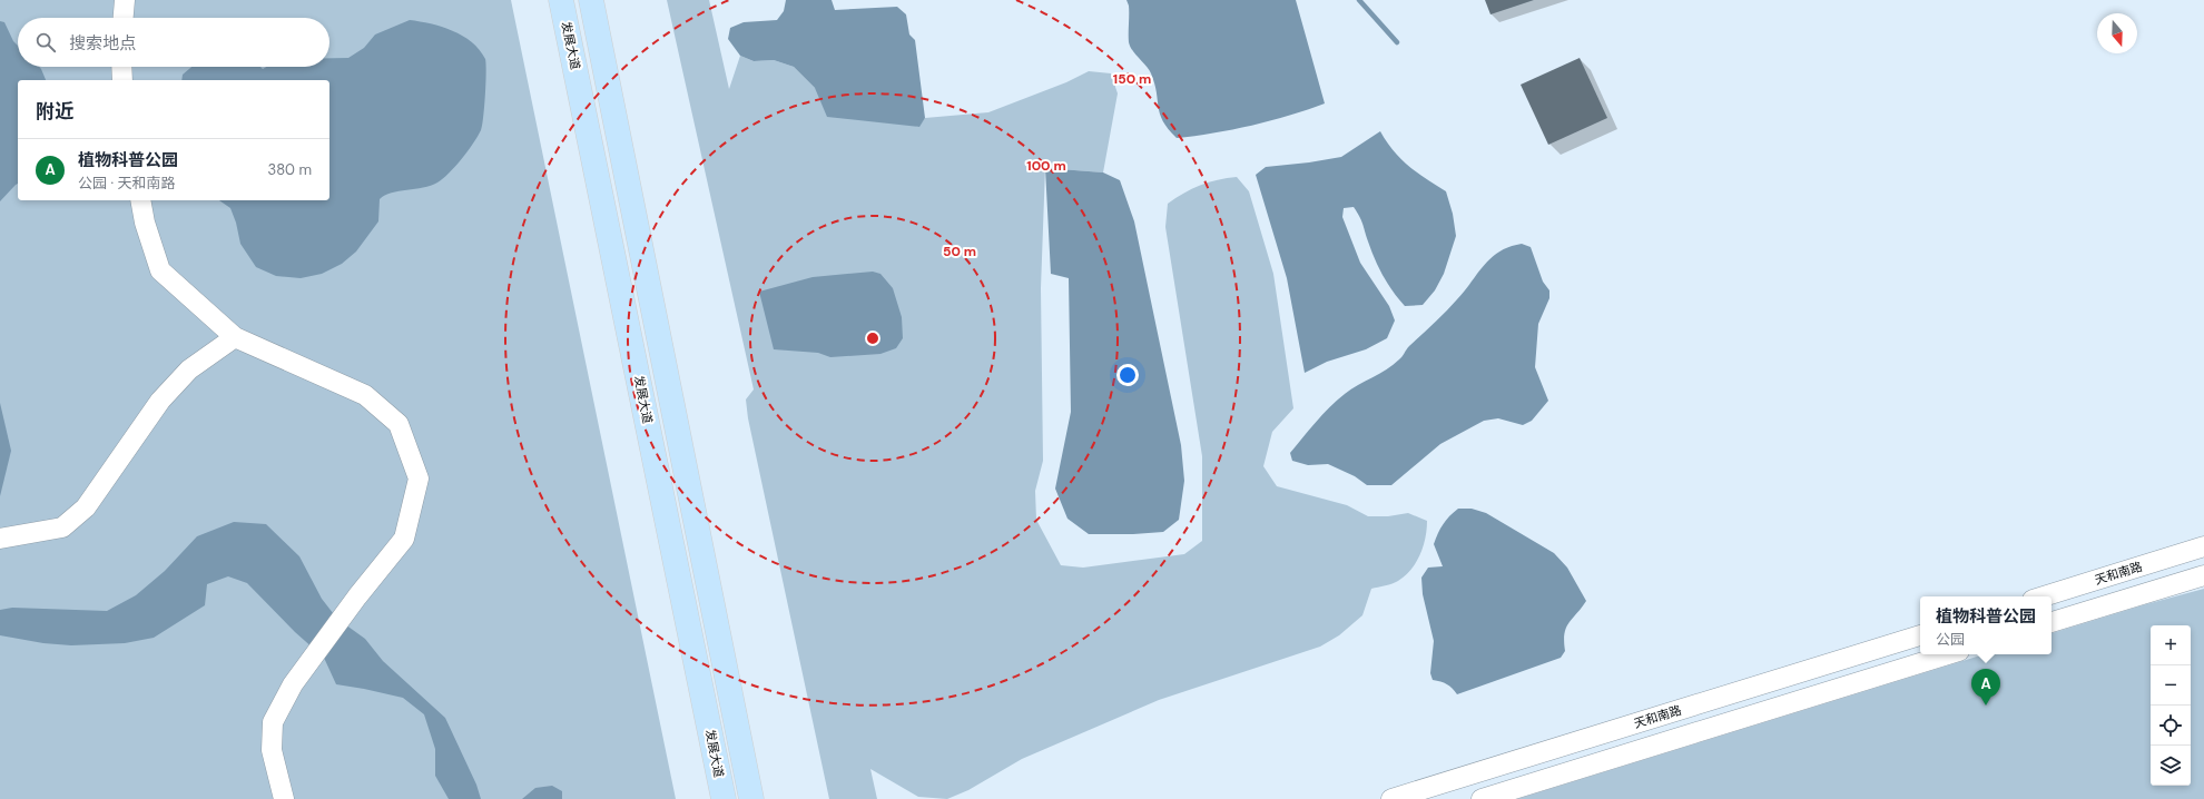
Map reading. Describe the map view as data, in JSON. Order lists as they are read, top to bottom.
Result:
{
  "streets": {
    "main road": ["发展大道"],
    "street": ["天和南路"]
  },
  "north": "bottom",
  "page": {
    "search": "搜索地点",
    "heading": "附近",
    "list": [
      {
        "mark": "A",
        "name": "植物科普公园",
        "note": "公园 · 天和南路",
        "value": "380 m"
      }
    ],
    "popup": ["植物科普公园", "公园"],
    "map_buttons": ["+", "−"],
    "pins": "A"
  },
  "rings": ["150 m", "100 m", "50 m"]
}
